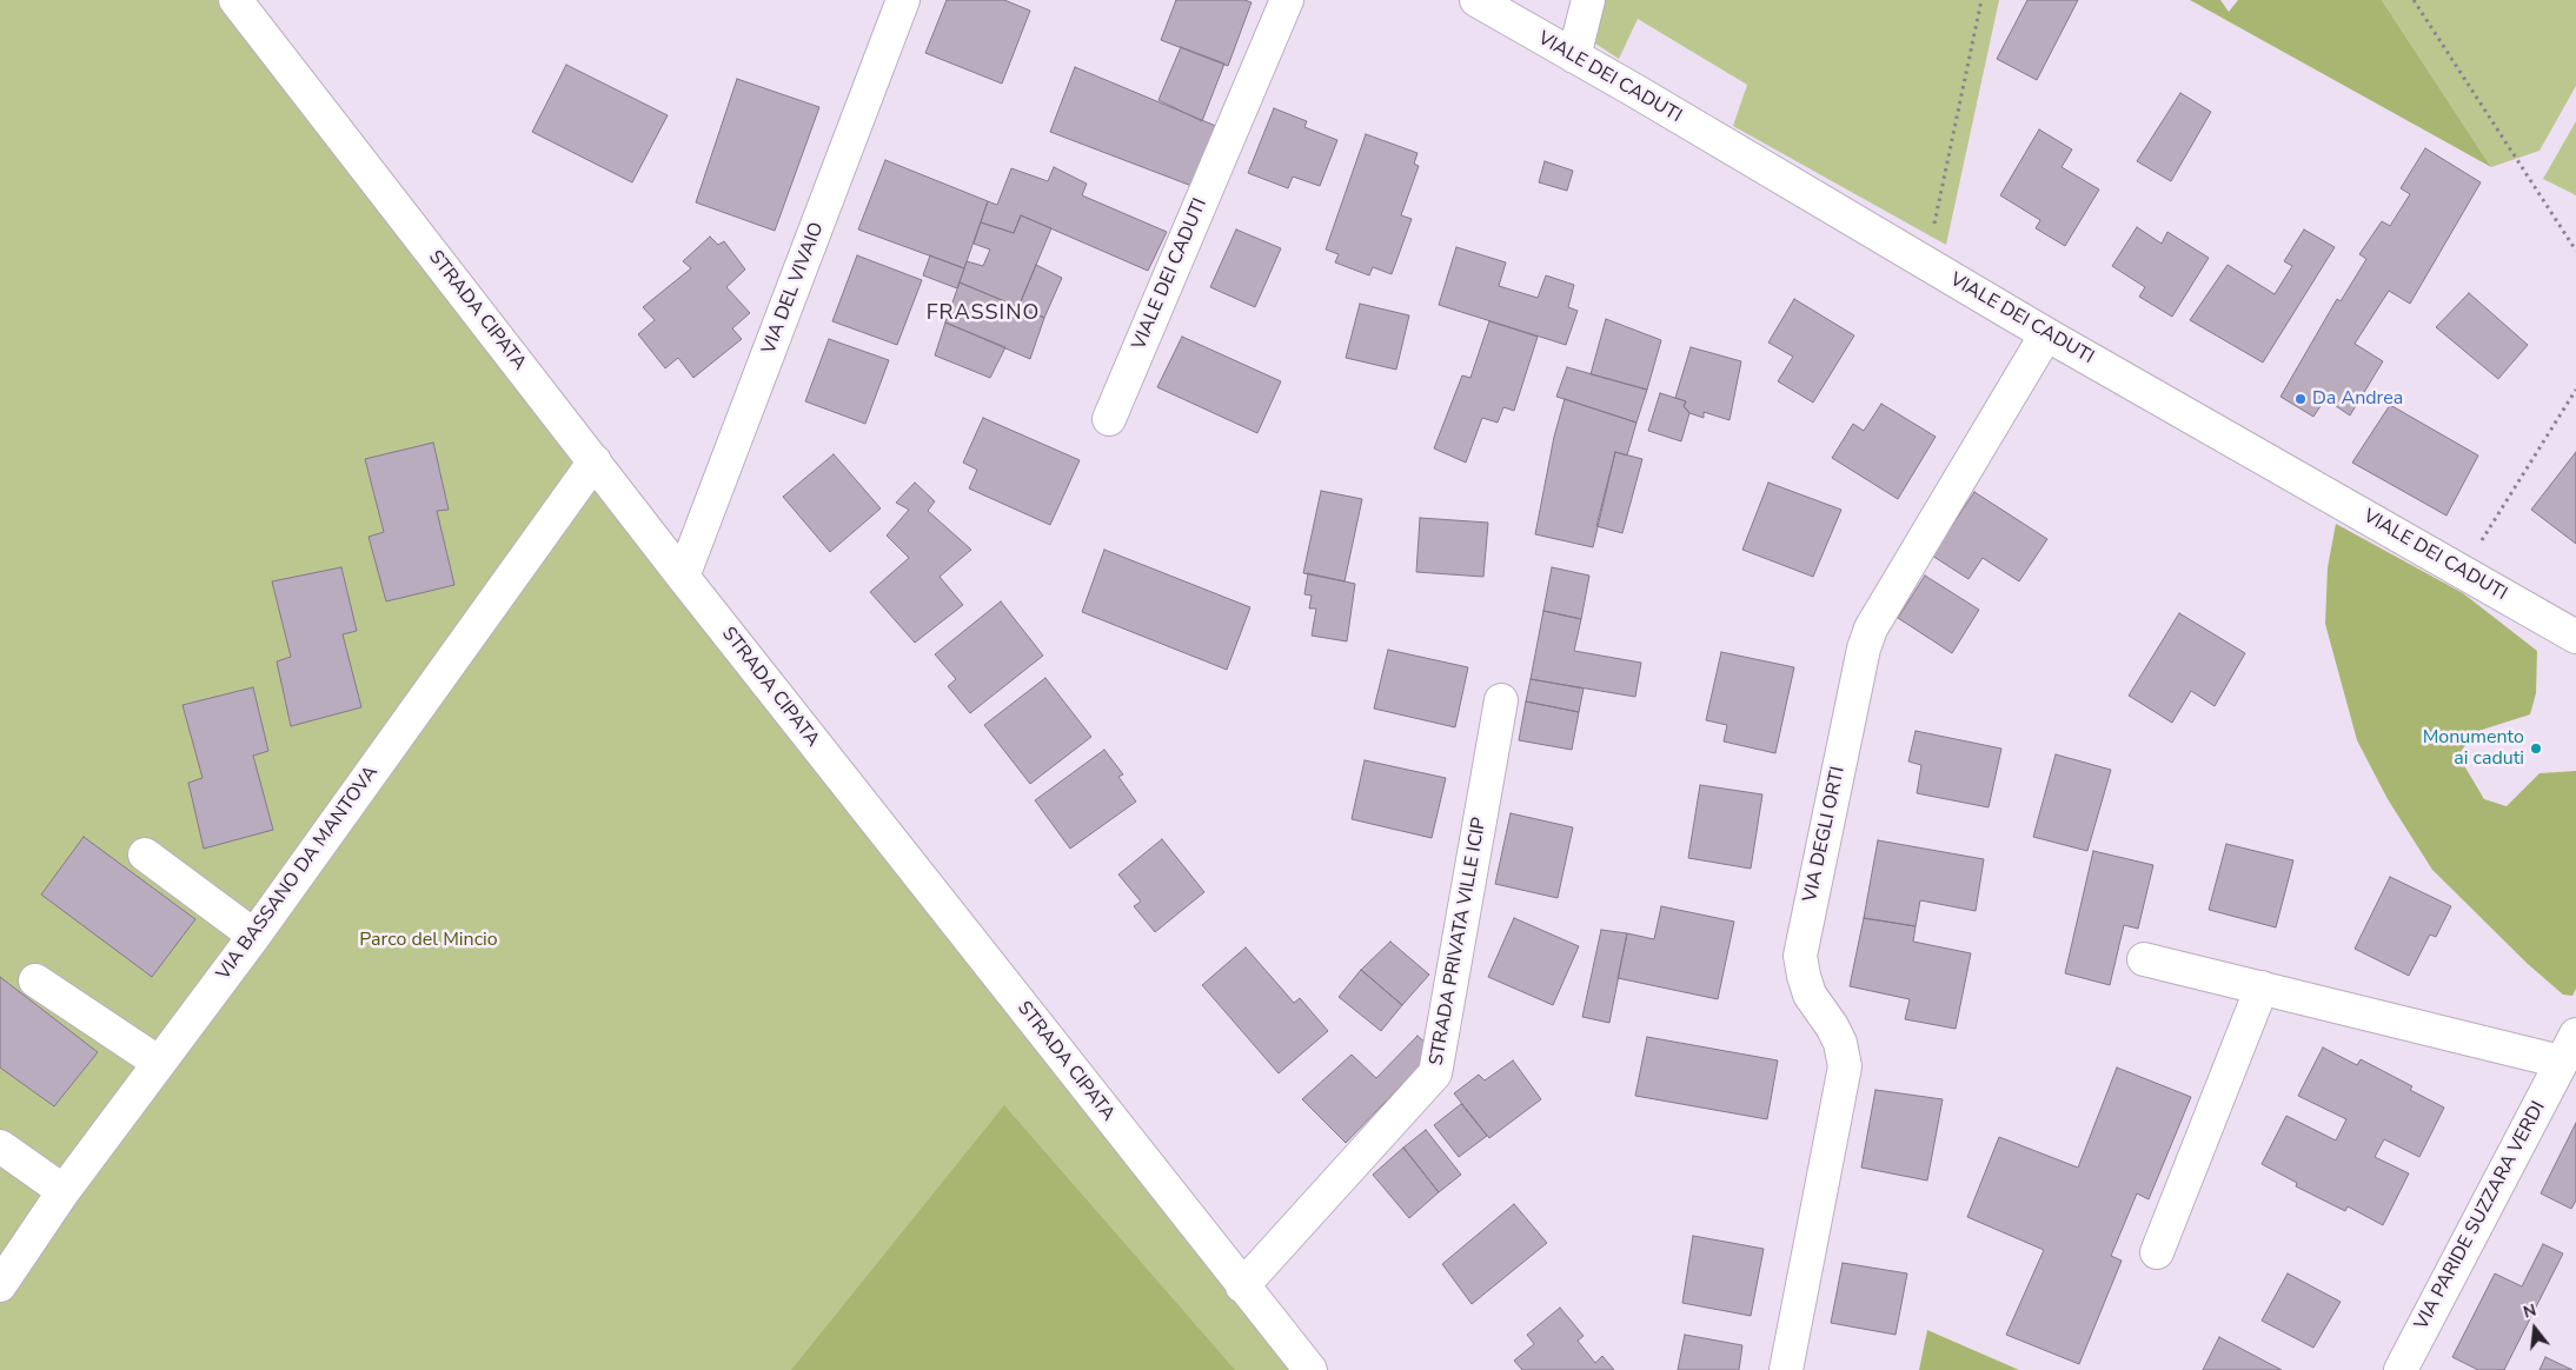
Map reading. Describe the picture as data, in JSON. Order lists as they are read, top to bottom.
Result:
{
  "streets": {
    "street": [
      "VIALE DEI CADUTI",
      "VIA DEL VIVAIO",
      "STRADA CIPATA",
      "VIA DEGLI ORTI",
      "VIA BASSANO DA MANTOVA",
      "STRADA PRIVATA VILLE ICIP",
      "VIA PARIDE SUZZARA VERDI"
    ]
  },
  "crossings": [
    ["VIALE DEI CADUTI", "VIA DEGLI ORTI"],
    ["VIA DEL VIVAIO", "STRADA CIPATA"],
    ["STRADA CIPATA", "VIA BASSANO DA MANTOVA"],
    ["STRADA CIPATA", "STRADA PRIVATA VILLE ICIP"]
  ],
  "districts": ["FRASSINO"],
  "parks": ["Parco del Mincio"],
  "places": ["Da Andrea", "Monumento ai caduti"],
  "north": "top"
}
